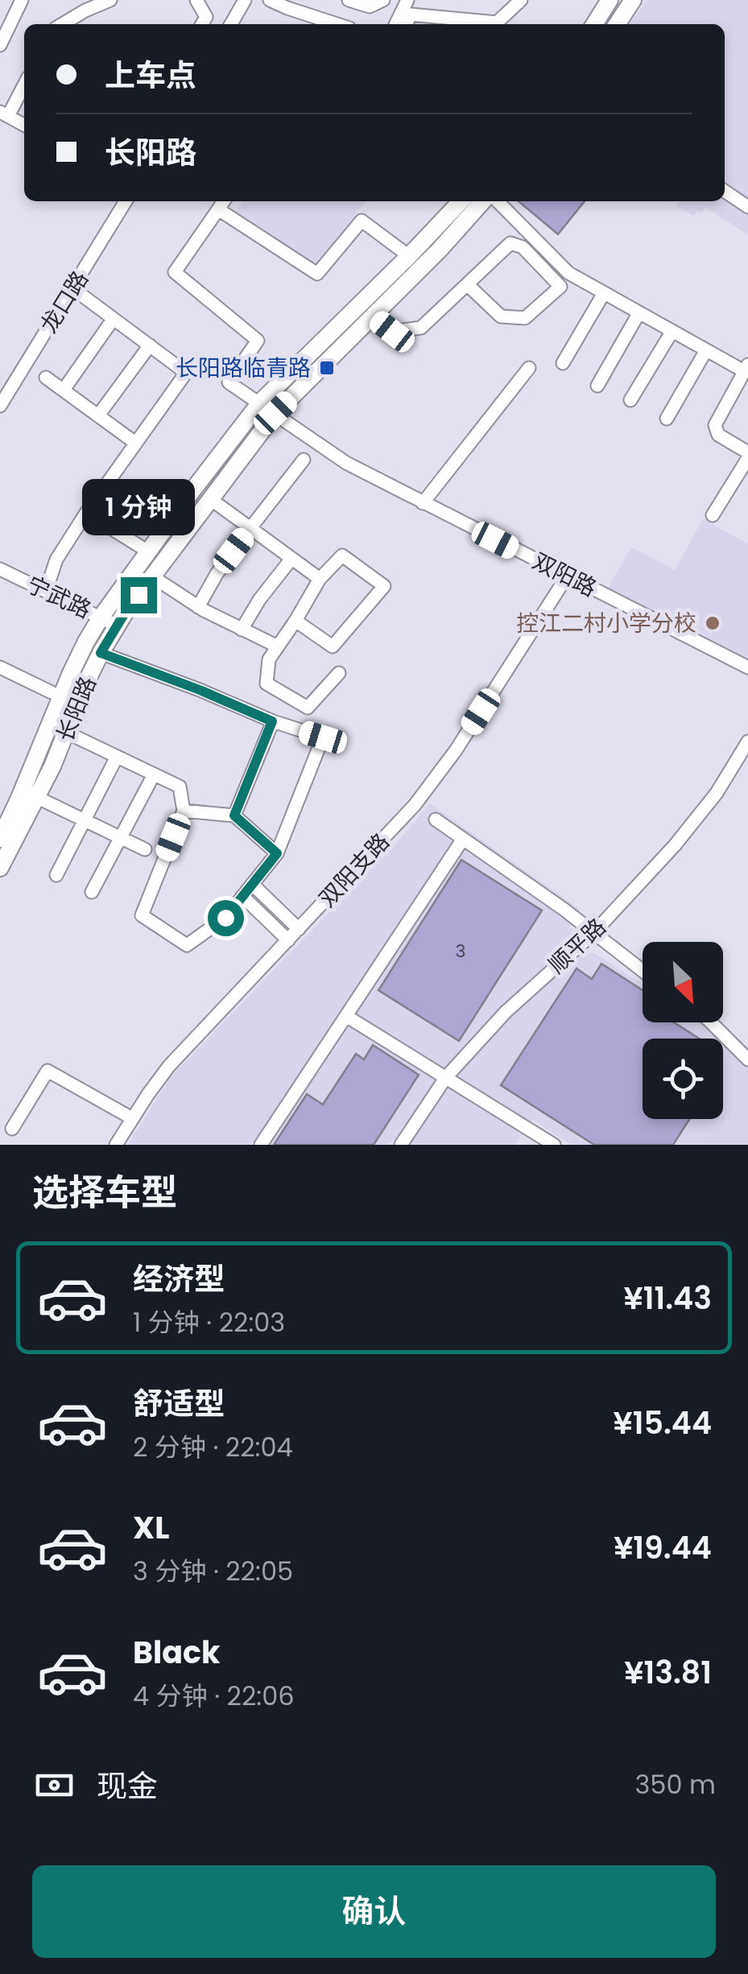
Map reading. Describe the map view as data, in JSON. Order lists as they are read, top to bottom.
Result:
{
  "streets": {
    "main road": ["长阳路"],
    "street": [
      "龙口路",
      "双阳路",
      "宁武路",
      "双阳支路",
      "顺平路"
    ]
  },
  "crossings": [
    ["双阳路", "长阳路"],
    ["双阳路", "双阳支路"],
    ["宁武路", "长阳路"]
  ],
  "places": {
    "transit": ["长阳路临青路"],
    "other": ["控江二村小学分校"]
  },
  "house_numbers": ["3"],
  "north": "bottom right",
  "page": {
    "banner": ["上车点", "长阳路"],
    "bubble": "1 分钟",
    "heading": "选择车型",
    "list": [
      {
        "name": "经济型",
        "note": "1 分钟 · 22:03",
        "value": "¥11.43"
      },
      {
        "name": "舒适型",
        "note": "2 分钟 · 22:04",
        "value": "¥15.44"
      },
      {
        "name": "XL",
        "note": "3 分钟 · 22:05",
        "value": "¥19.44"
      },
      {
        "name": "Black",
        "note": "4 分钟 · 22:06",
        "value": "¥13.81"
      }
    ],
    "pay": ["现金", "350 m"],
    "buttons": "确认"
  }
}
